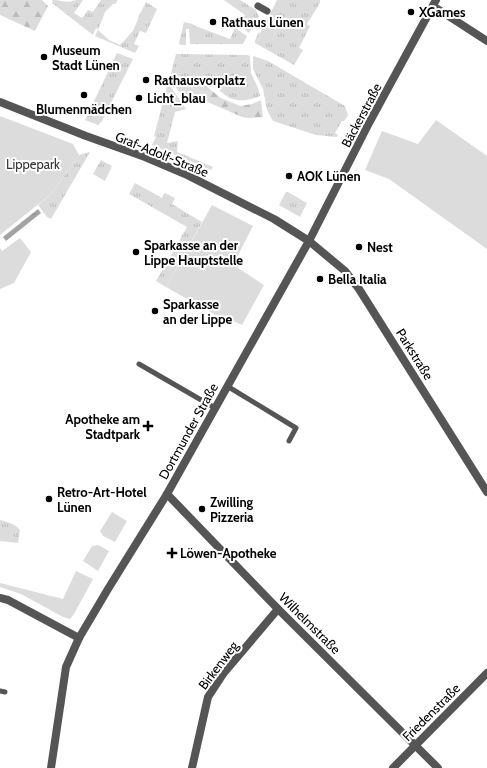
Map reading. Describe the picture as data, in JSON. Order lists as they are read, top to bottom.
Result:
{
  "streets": {
    "street": [
      "Bäckerstraße",
      "Graf-Adolf-Straße",
      "Parkstraße",
      "Dortmunder Straße",
      "Wilhelmstraße",
      "Birkenweg",
      "Friedenstraße"
    ]
  },
  "crossings": [
    ["Bäckerstraße", "Graf-Adolf-Straße"],
    ["Bäckerstraße", "Parkstraße"],
    ["Bäckerstraße", "Dortmunder Straße"],
    ["Graf-Adolf-Straße", "Parkstraße"],
    ["Graf-Adolf-Straße", "Dortmunder Straße"],
    ["Parkstraße", "Dortmunder Straße"],
    ["Dortmunder Straße", "Wilhelmstraße"],
    ["Wilhelmstraße", "Birkenweg"],
    ["Wilhelmstraße", "Friedenstraße"]
  ],
  "parks": ["Lippepark"],
  "places": {
    "other": [
      "XGames",
      "Rathaus Lünen",
      "Museum Stadt Lünen",
      "Rathausvorplatz",
      "Blumenmädchen",
      "Licht_blau",
      "AOK Lünen",
      "Nest",
      "Sparkasse an der Lippe Hauptstelle",
      "Bella Italia",
      "Sparkasse an der Lippe",
      "Retro-Art-Hotel Lünen",
      "Zwilling Pizzeria"
    ],
    "health": ["Apotheke am Stadtpark", "Löwen-Apotheke"]
  }
}
